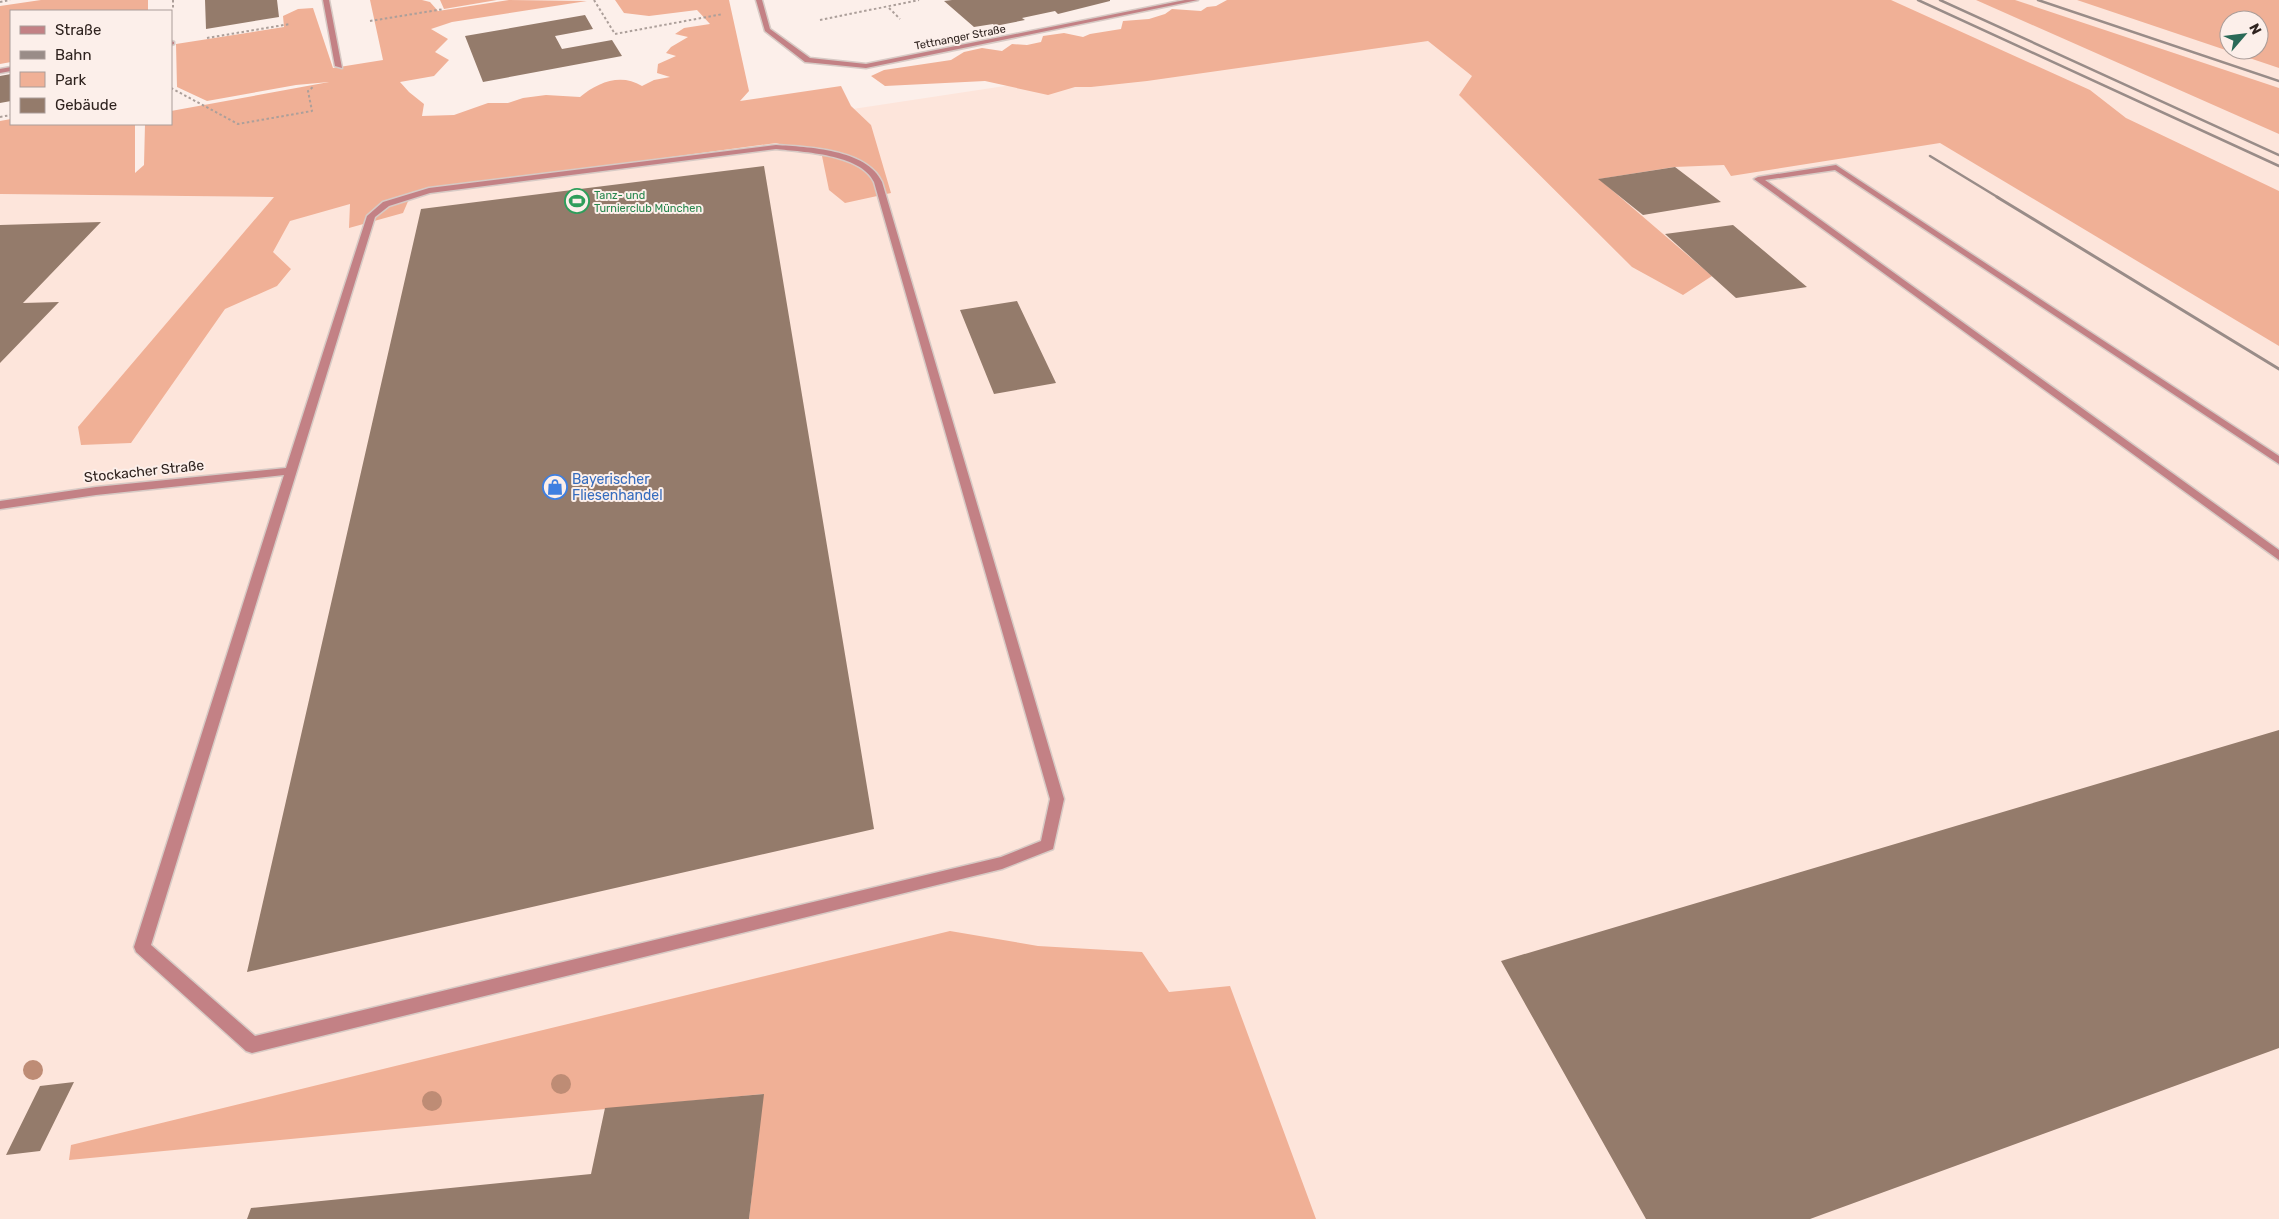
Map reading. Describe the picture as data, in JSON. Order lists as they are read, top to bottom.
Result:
{
  "streets": {
    "street": ["Tettnanger Straße", "Stockacher Straße"]
  },
  "places": {
    "sports": ["Tanz- und Turnierclub München"],
    "shop": ["Bayerischer Fliesenhandel"]
  },
  "legend": [
    "Straße",
    "Bahn",
    "Park",
    "Gebäude"
  ],
  "north": "top right"
}
